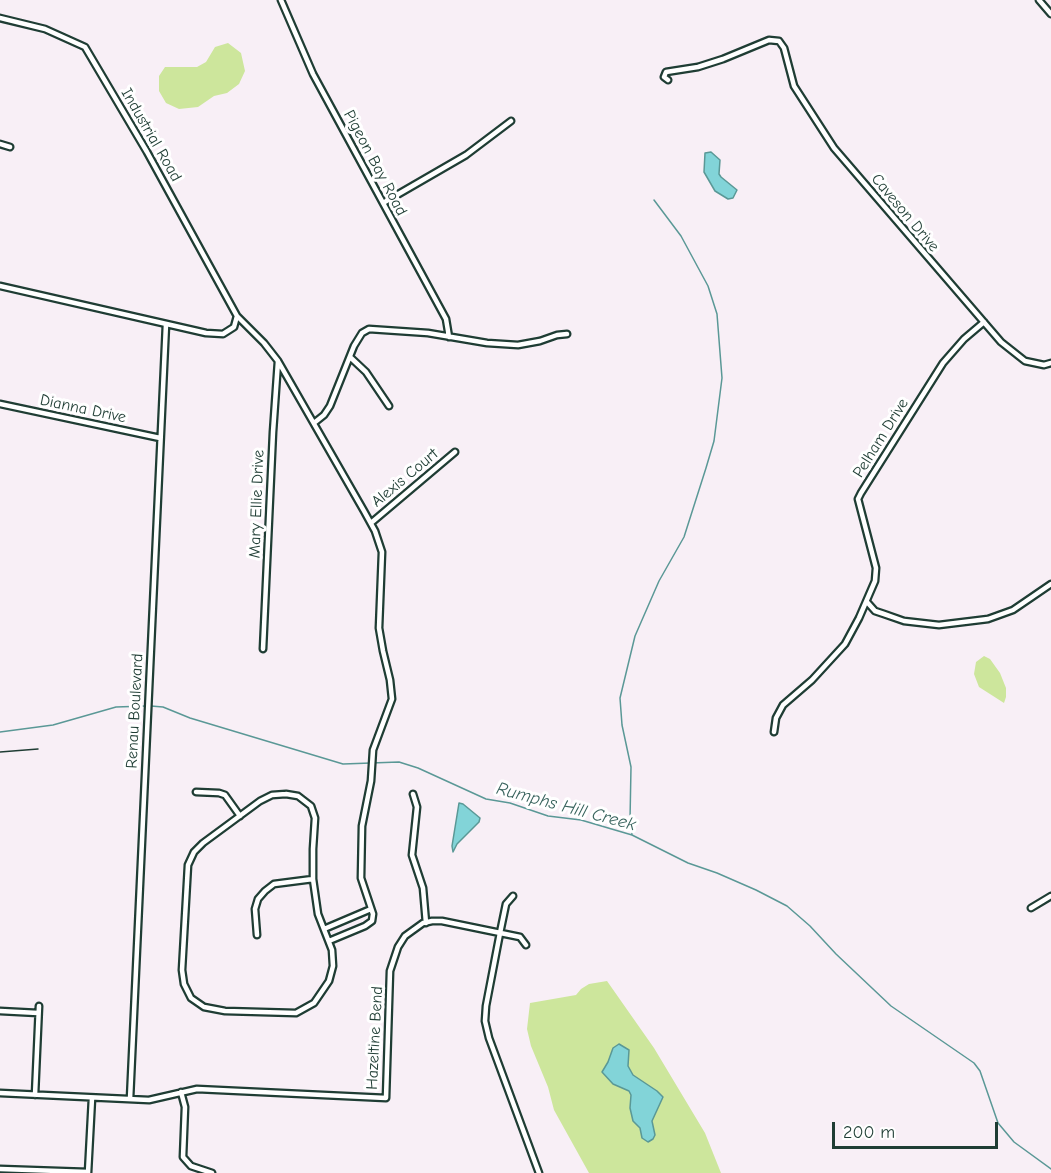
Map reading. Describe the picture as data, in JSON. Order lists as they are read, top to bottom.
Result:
{
  "streets": {
    "street": [
      "Industrial Road",
      "Pigeon Bay Road",
      "Caveson Drive",
      "Dianna Drive",
      "Pelham Drive",
      "Alexis Court",
      "Mary Ellie Drive",
      "Renau Boulevard",
      "Hazeltine Bend"
    ]
  },
  "crossings": [
    ["Industrial Road", "Alexis Court"],
    ["Industrial Road", "Mary Ellie Drive"],
    ["Caveson Drive", "Pelham Drive"],
    ["Dianna Drive", "Renau Boulevard"],
    ["Renau Boulevard", "Hazeltine Bend"]
  ],
  "water": ["Rumphs Hill Creek"],
  "scale_bar": "200 m"
}
